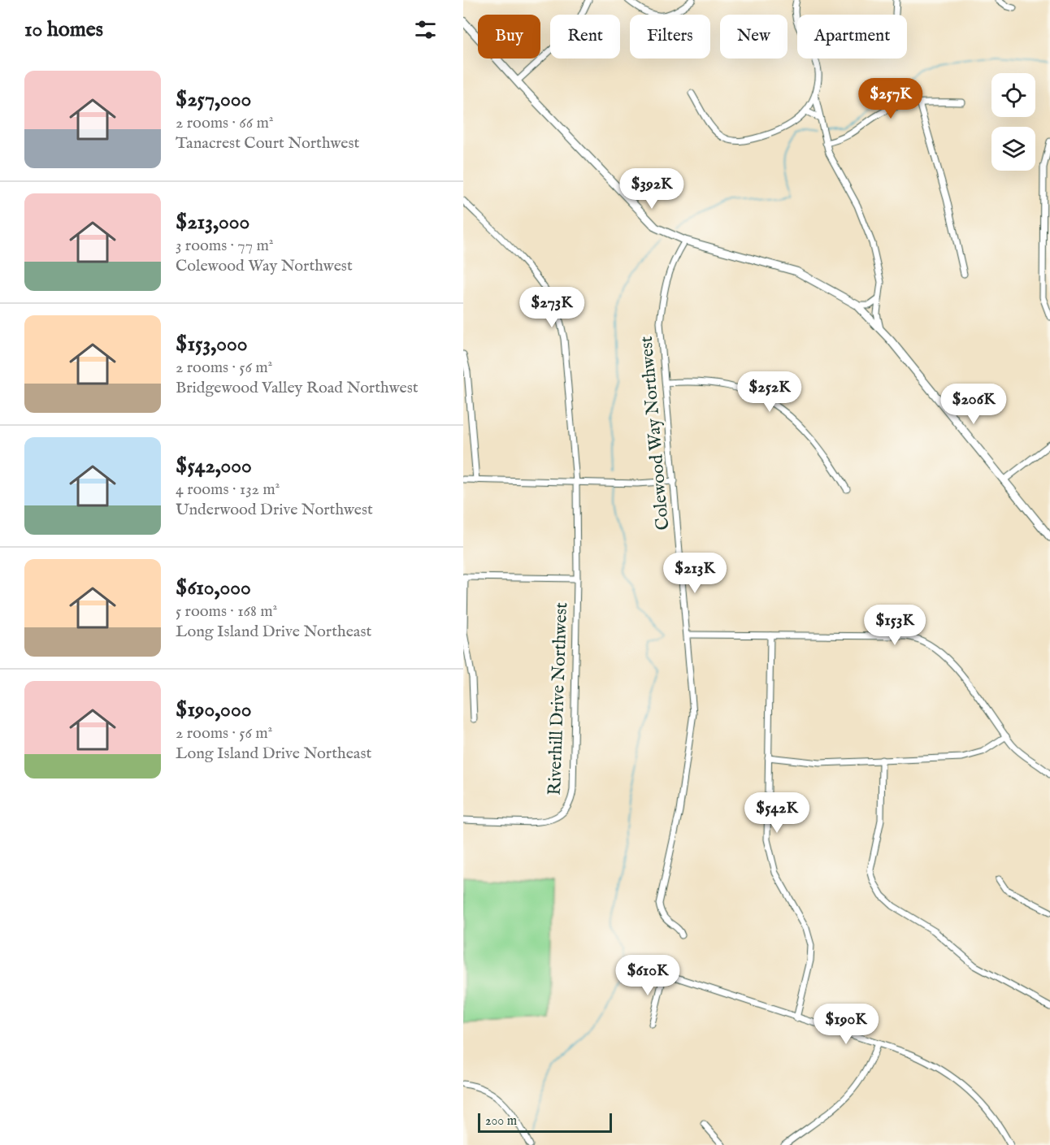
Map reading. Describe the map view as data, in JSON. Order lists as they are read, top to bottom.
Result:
{
  "streets": {
    "street": ["Colewood Way Northwest", "Riverhill Drive Northwest"]
  },
  "scale_bar": "200 m",
  "page": {
    "heading": "10 homes",
    "chip": [
      "Buy",
      "Rent",
      "Filters",
      "New",
      "Apartment"
    ],
    "list": [
      {
        "name": "$257,000",
        "note": "2 rooms · 66 m² · Tanacrest Court Northwest"
      },
      {
        "name": "$213,000",
        "note": "3 rooms · 77 m² · Colewood Way Northwest"
      },
      {
        "name": "$153,000",
        "note": "2 rooms · 56 m² · Bridgewood Valley Road Northwest"
      },
      {
        "name": "$542,000",
        "note": "4 rooms · 132 m² · Underwood Drive Northwest"
      },
      {
        "name": "$610,000",
        "note": "5 rooms · 168 m² · Long Island Drive Northeast"
      },
      {
        "name": "$190,000",
        "note": "2 rooms · 56 m² · Long Island Drive Northeast"
      }
    ],
    "price": [
      "$257K",
      "$392K",
      "$273K",
      "$252K",
      "$206K",
      "$213K",
      "$153K",
      "$542K",
      "$610K",
      "$190K"
    ],
    "scale": "200 m"
  }
}
